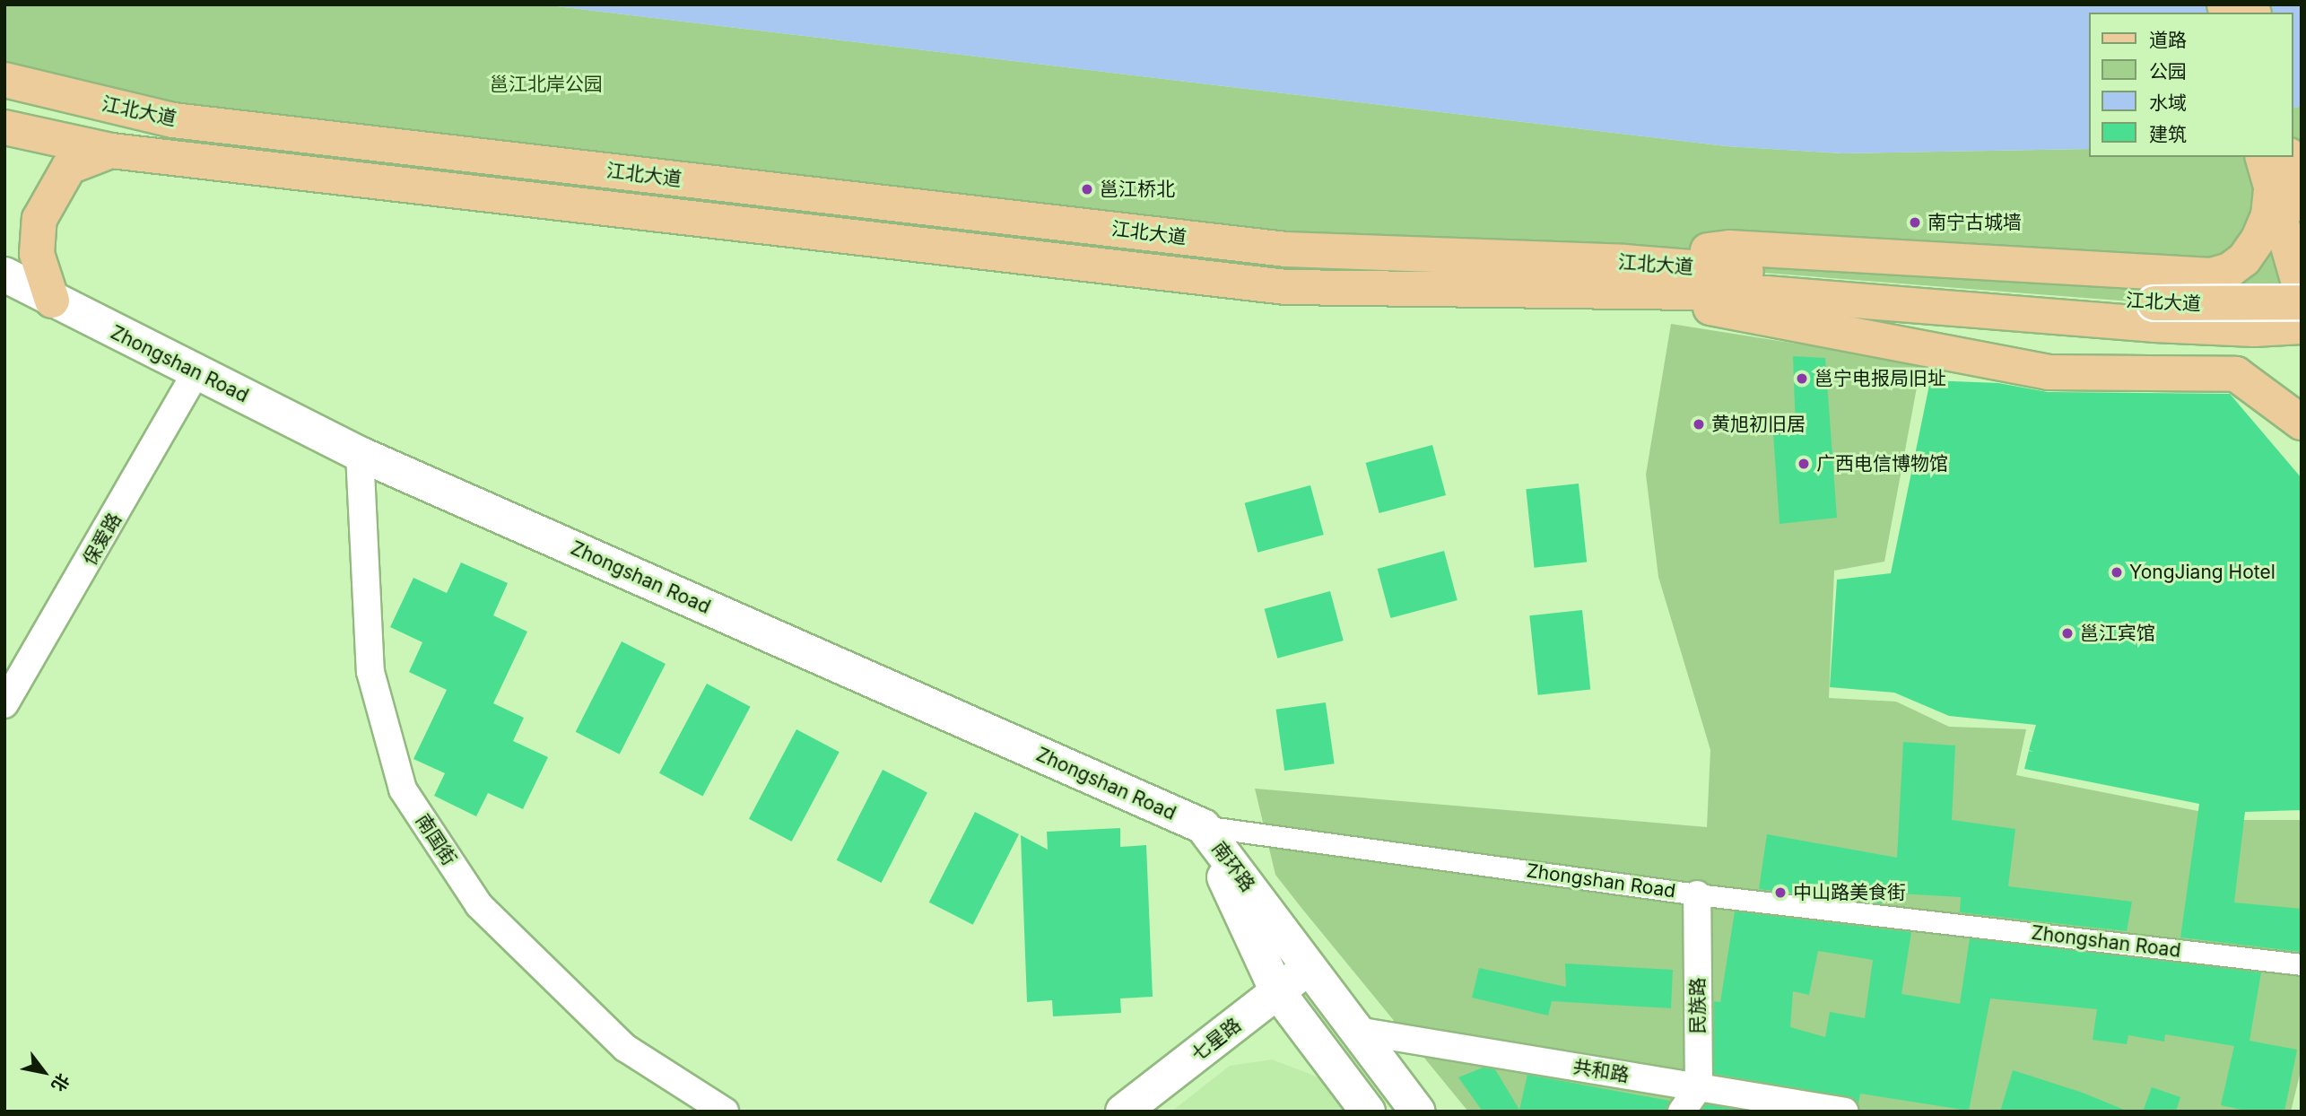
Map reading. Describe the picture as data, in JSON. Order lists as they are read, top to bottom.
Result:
{
  "streets": {
    "main road": [
      "江北大道",
      "Zhongshan Road",
      "南环路",
      "七星路"
    ],
    "street": [
      "保爱路",
      "南国街",
      "民族路",
      "共和路"
    ]
  },
  "crossings": [
    ["Zhongshan Road", "保爱路"],
    ["Zhongshan Road", "南国街"],
    ["Zhongshan Road", "南环路"],
    ["Zhongshan Road", "民族路"],
    ["南环路", "七星路"],
    ["南环路", "共和路"],
    ["民族路", "共和路"]
  ],
  "parks": ["邕江北岸公园"],
  "places": [
    "邕江桥北",
    "南宁古城墙",
    "邕宁电报局旧址",
    "黄旭初旧居",
    "广西电信博物馆",
    "YongJiang Hotel",
    "邕江宾馆",
    "中山路美食街"
  ],
  "legend": [
    "道路",
    "公园",
    "水域",
    "建筑"
  ],
  "north": "bottom right"
}
